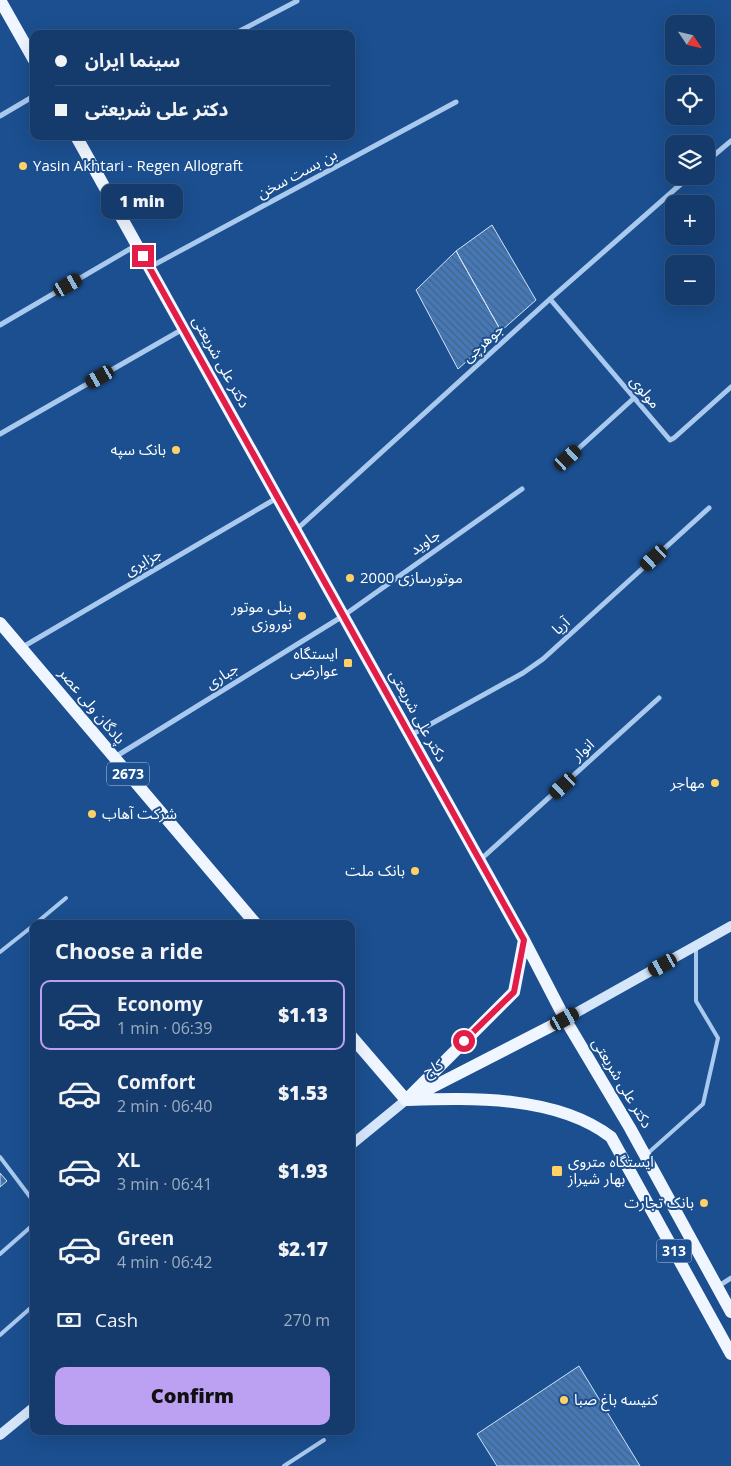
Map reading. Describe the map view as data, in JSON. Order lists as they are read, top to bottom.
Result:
{
  "streets": {
    "main road": [
      "دکتر علی شریعتی",
      "پادگان ولی عصر",
      "2673",
      "کاج",
      "313"
    ],
    "street": [
      "بن بست سخن",
      "جوهرچی",
      "مولوی",
      "جاوید",
      "جزایری",
      "آریا",
      "جباری",
      "انوار"
    ]
  },
  "crossings": [
    ["بن بست سخن", "دکتر علی شریعتی"],
    ["جوهرچی", "دکتر علی شریعتی"],
    ["جوهرچی", "مولوی"],
    ["دکتر علی شریعتی", "جاوید"],
    ["دکتر علی شریعتی", "جزایری"],
    ["دکتر علی شریعتی", "آریا"],
    ["دکتر علی شریعتی", "جباری"],
    ["دکتر علی شریعتی", "انوار"],
    ["دکتر علی شریعتی", "کاج"],
    ["جاوید", "جباری"],
    ["جزایری", "پادگان ولی عصر"],
    ["جباری", "پادگان ولی عصر"],
    ["کاج", "313"]
  ],
  "places": {
    "other": [
      "Yasin Akhtari - Regen Allograft",
      "بانک سپه",
      "موتورسازی 2000",
      "بنلی موتور نوروزی",
      "مهاجر",
      "شرکت آهاب",
      "بانک ملت",
      "بانک تجارت",
      "کنیسه باغ صبا"
    ],
    "transit": ["ایستگاه عوارضی", "ایستگاه متروی بهار شیراز"]
  },
  "north": "bottom right",
  "page": {
    "map_buttons": ["+", "−"],
    "banner": ["سینما ایران", "دکتر علی شریعتی"],
    "bubble": "1 min",
    "heading": "Choose a ride",
    "list": [
      {
        "name": "Economy",
        "note": "1 min · 06:39",
        "value": "$1.13"
      },
      {
        "name": "Comfort",
        "note": "2 min · 06:40",
        "value": "$1.53"
      },
      {
        "name": "XL",
        "note": "3 min · 06:41",
        "value": "$1.93"
      },
      {
        "name": "Green",
        "note": "4 min · 06:42",
        "value": "$2.17"
      }
    ],
    "pay": ["Cash", "270 m"],
    "buttons": "Confirm"
  }
}
